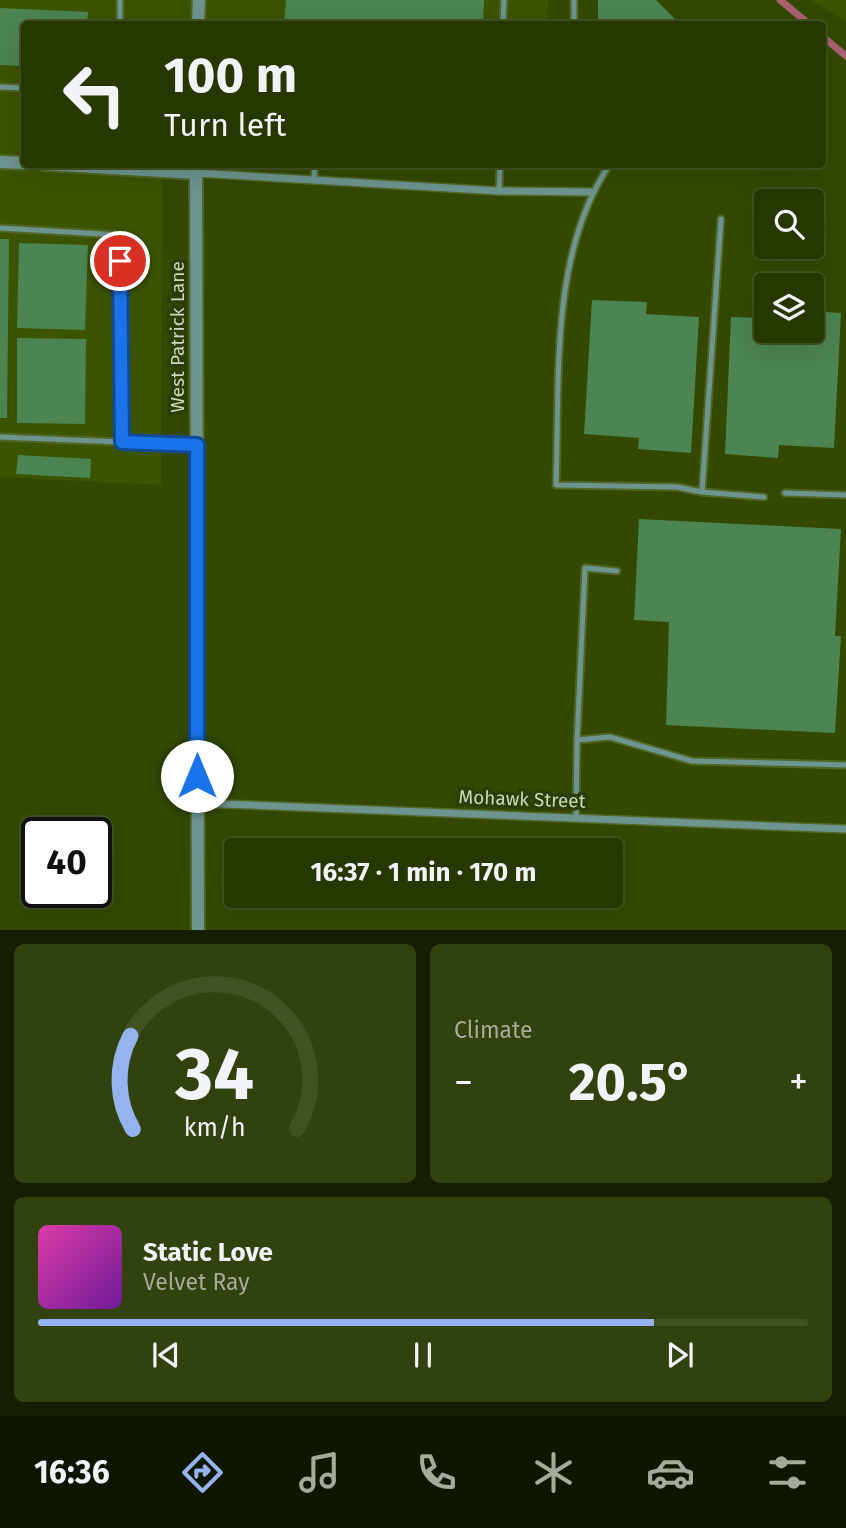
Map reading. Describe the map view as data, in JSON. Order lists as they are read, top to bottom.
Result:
{
  "streets": {
    "street": ["West Patrick Lane", "Mohawk Street"]
  },
  "crossings": [
    ["West Patrick Lane", "Mohawk Street"]
  ],
  "page": {
    "turn": ["100 m", "Turn left"],
    "limit": "40",
    "trip": "16:37 · 1 min · 170 m",
    "tile": "Climate",
    "heat": ["−", "20.5°", "+"],
    "song": ["Static Love", "Velvet Ray"],
    "tabs": "16:36",
    "gauge": ["34", "km/h"]
  }
}
